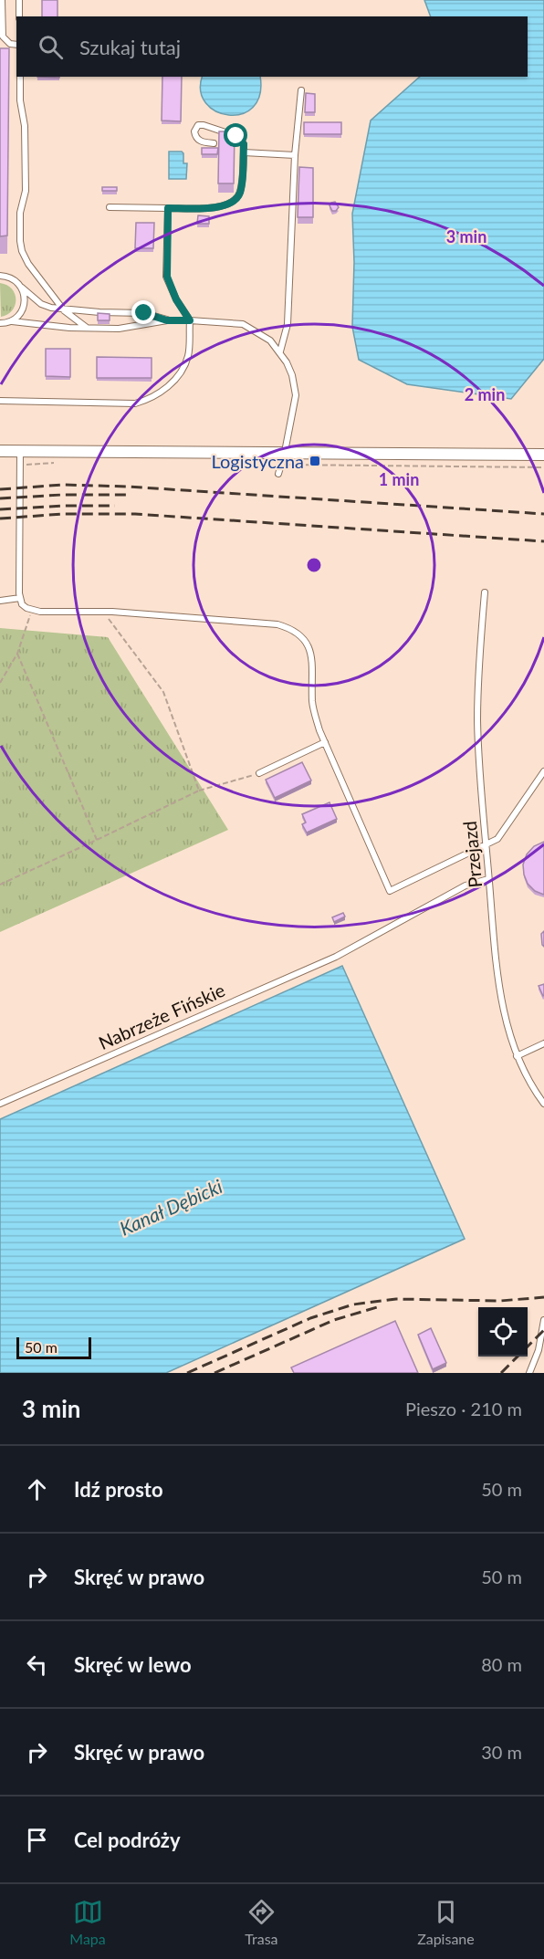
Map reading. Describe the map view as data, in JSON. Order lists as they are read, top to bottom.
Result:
{
  "streets": {
    "lane": ["Przejazd", "Nabrzeże Fińskie"]
  },
  "crossings": [
    ["Przejazd", "Nabrzeże Fińskie"]
  ],
  "water": ["Kanał Dębicki"],
  "places": {
    "transit": ["Logistyczna"]
  },
  "scale_bar": "50 m",
  "page": {
    "search": "Szukaj tutaj",
    "scale": "50 m",
    "heading": ["3 min", "Pieszo · 210 m"],
    "list": [
      ["Idź prosto", "50 m"],
      ["Skręć w prawo", "50 m"],
      ["Skręć w lewo", "80 m"],
      ["Skręć w prawo", "30 m"],
      "Cel podróży"
    ],
    "nav": ["Mapa", "Trasa", "Zapisane"]
  },
  "rings": ["3 min", "2 min", "1 min"]
}
